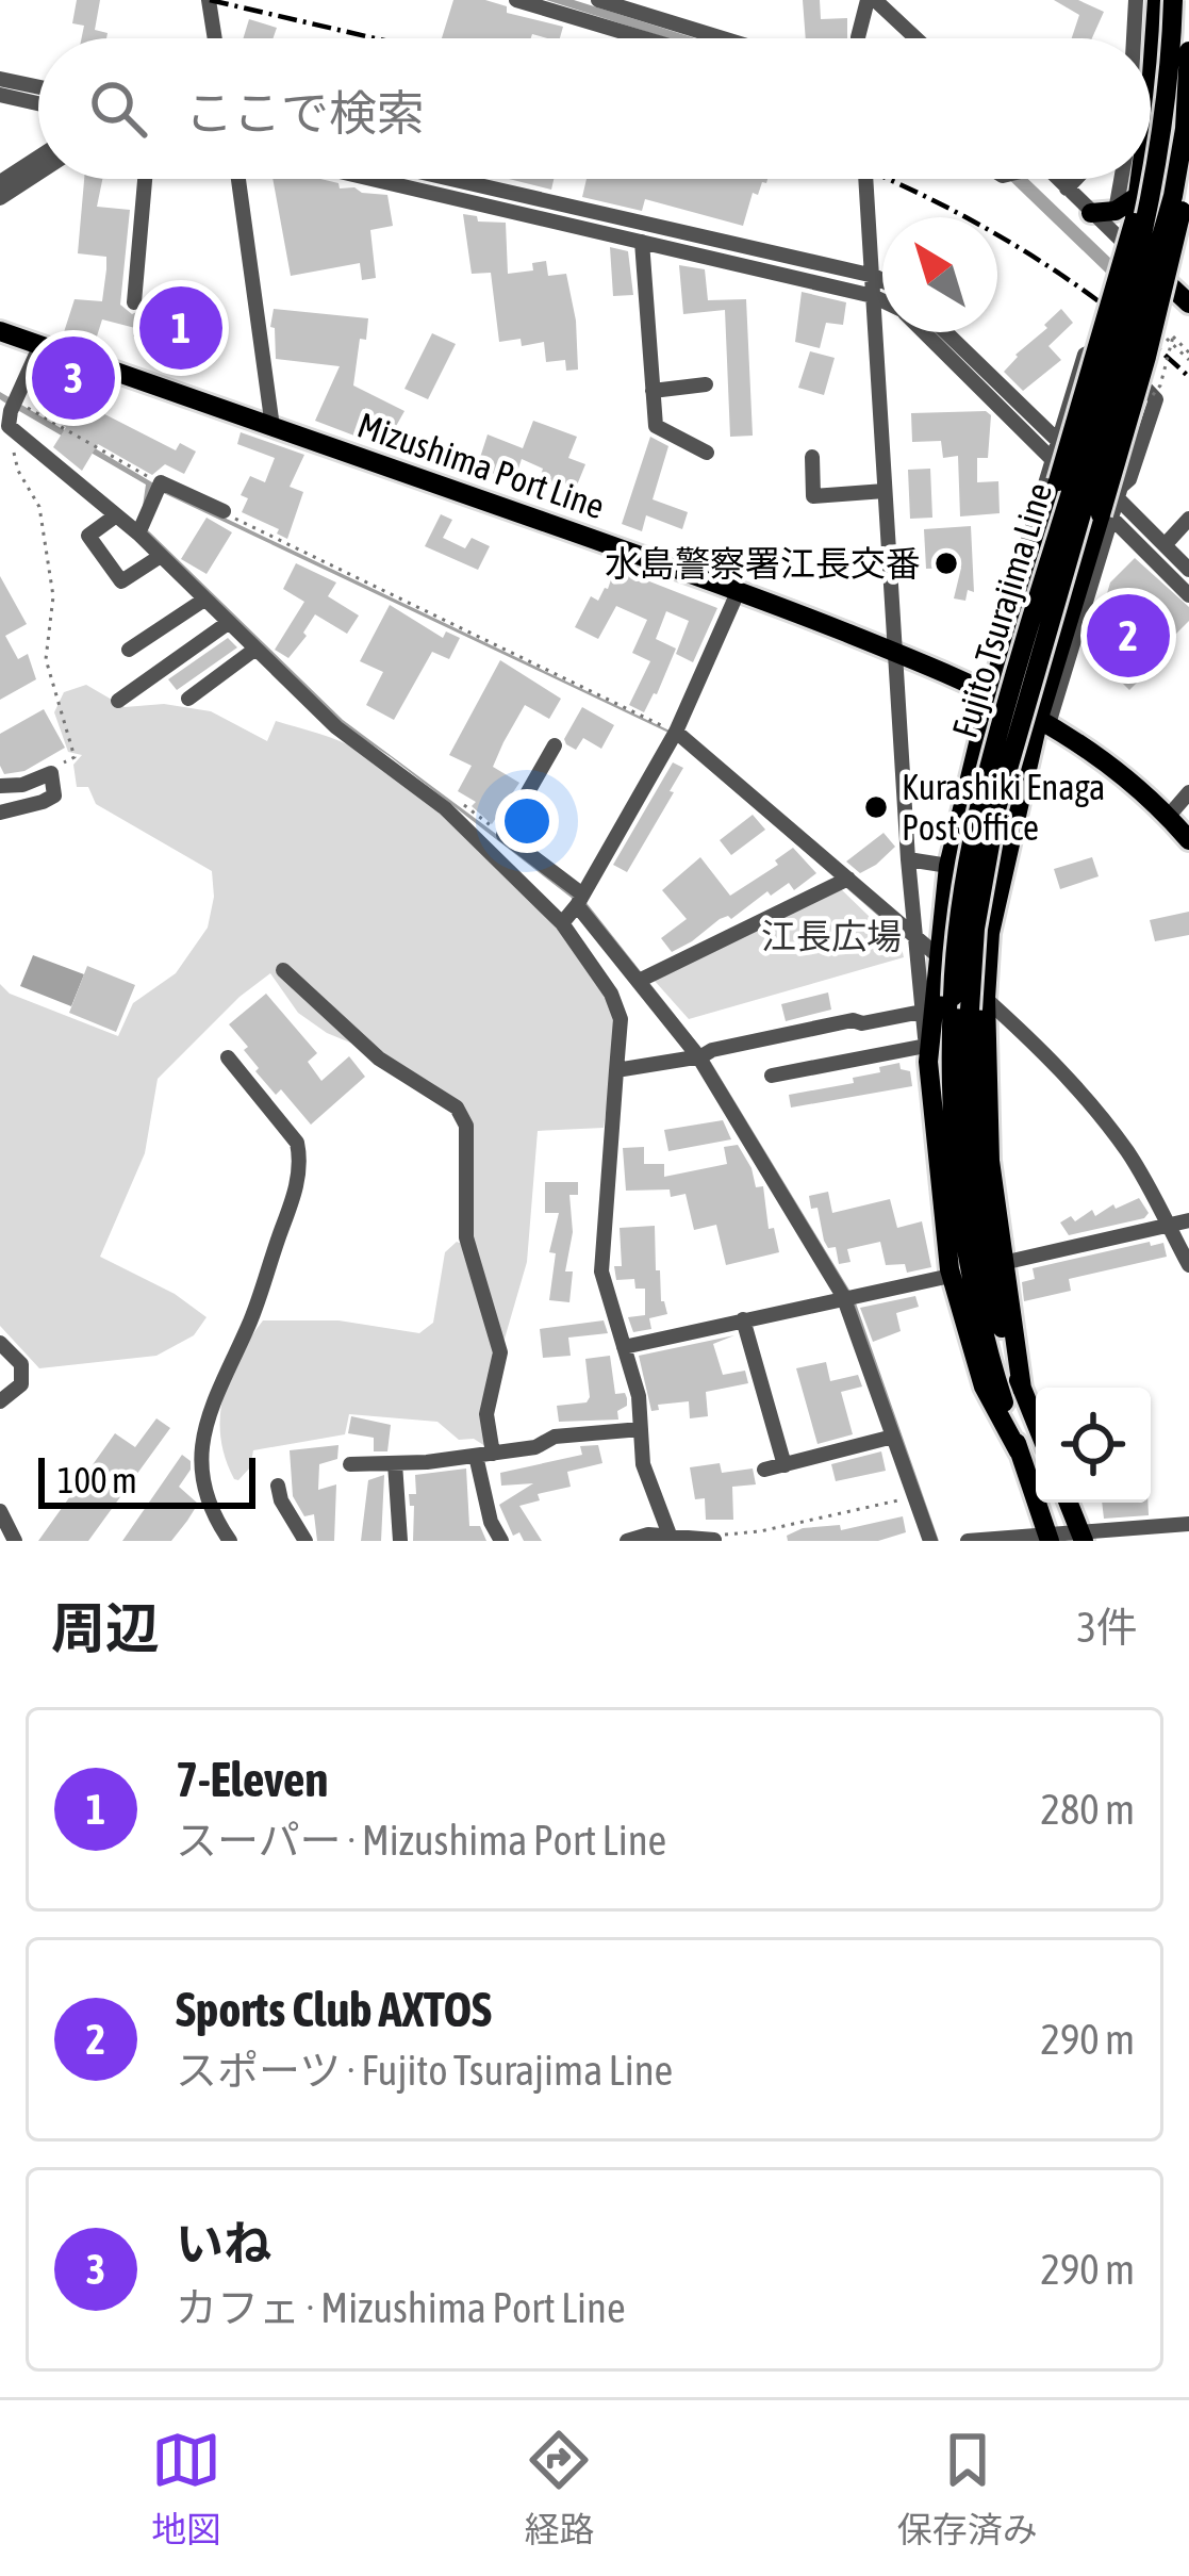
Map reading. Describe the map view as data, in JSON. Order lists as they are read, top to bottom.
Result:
{
  "streets": {
    "main road": ["Mizushima Port Line", "Fujito Tsurajima Line"]
  },
  "parks": ["江長広場"],
  "places": ["水島警察署江長交番", "Kurashiki Enaga Post Office"],
  "scale_bar": "100 m",
  "north": "top left",
  "page": {
    "search": "ここで検索",
    "pins": ["1", "3", "2"],
    "scale": "100 m",
    "heading": ["周辺", "3件"],
    "list": [
      {
        "mark": "1",
        "name": "7-Eleven",
        "note": "スーパー · Mizushima Port Line",
        "value": "280 m"
      },
      {
        "mark": "2",
        "name": "Sports Club AXTOS",
        "note": "スポーツ · Fujito Tsurajima Line",
        "value": "290 m"
      },
      {
        "mark": "3",
        "name": "いね",
        "note": "カフェ · Mizushima Port Line",
        "value": "290 m"
      }
    ],
    "nav": ["地図", "経路", "保存済み"]
  }
}
